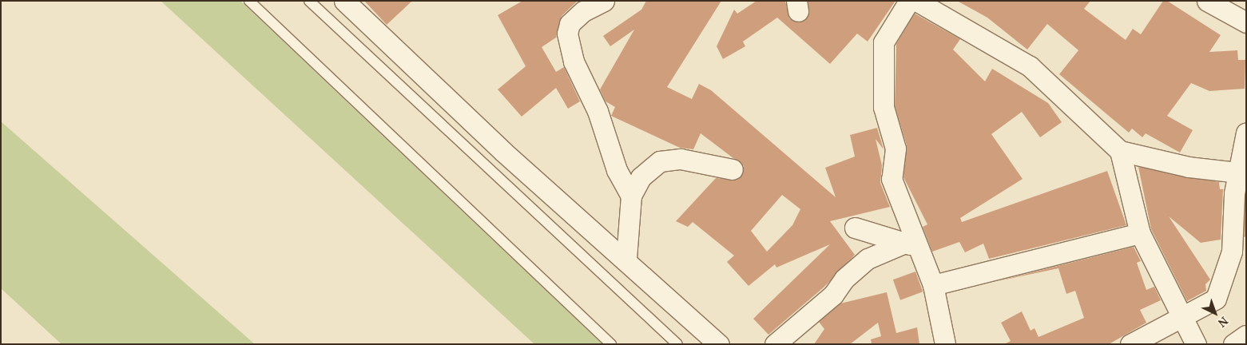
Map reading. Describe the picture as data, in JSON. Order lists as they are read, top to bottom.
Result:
{
  "north": "bottom right"
}
